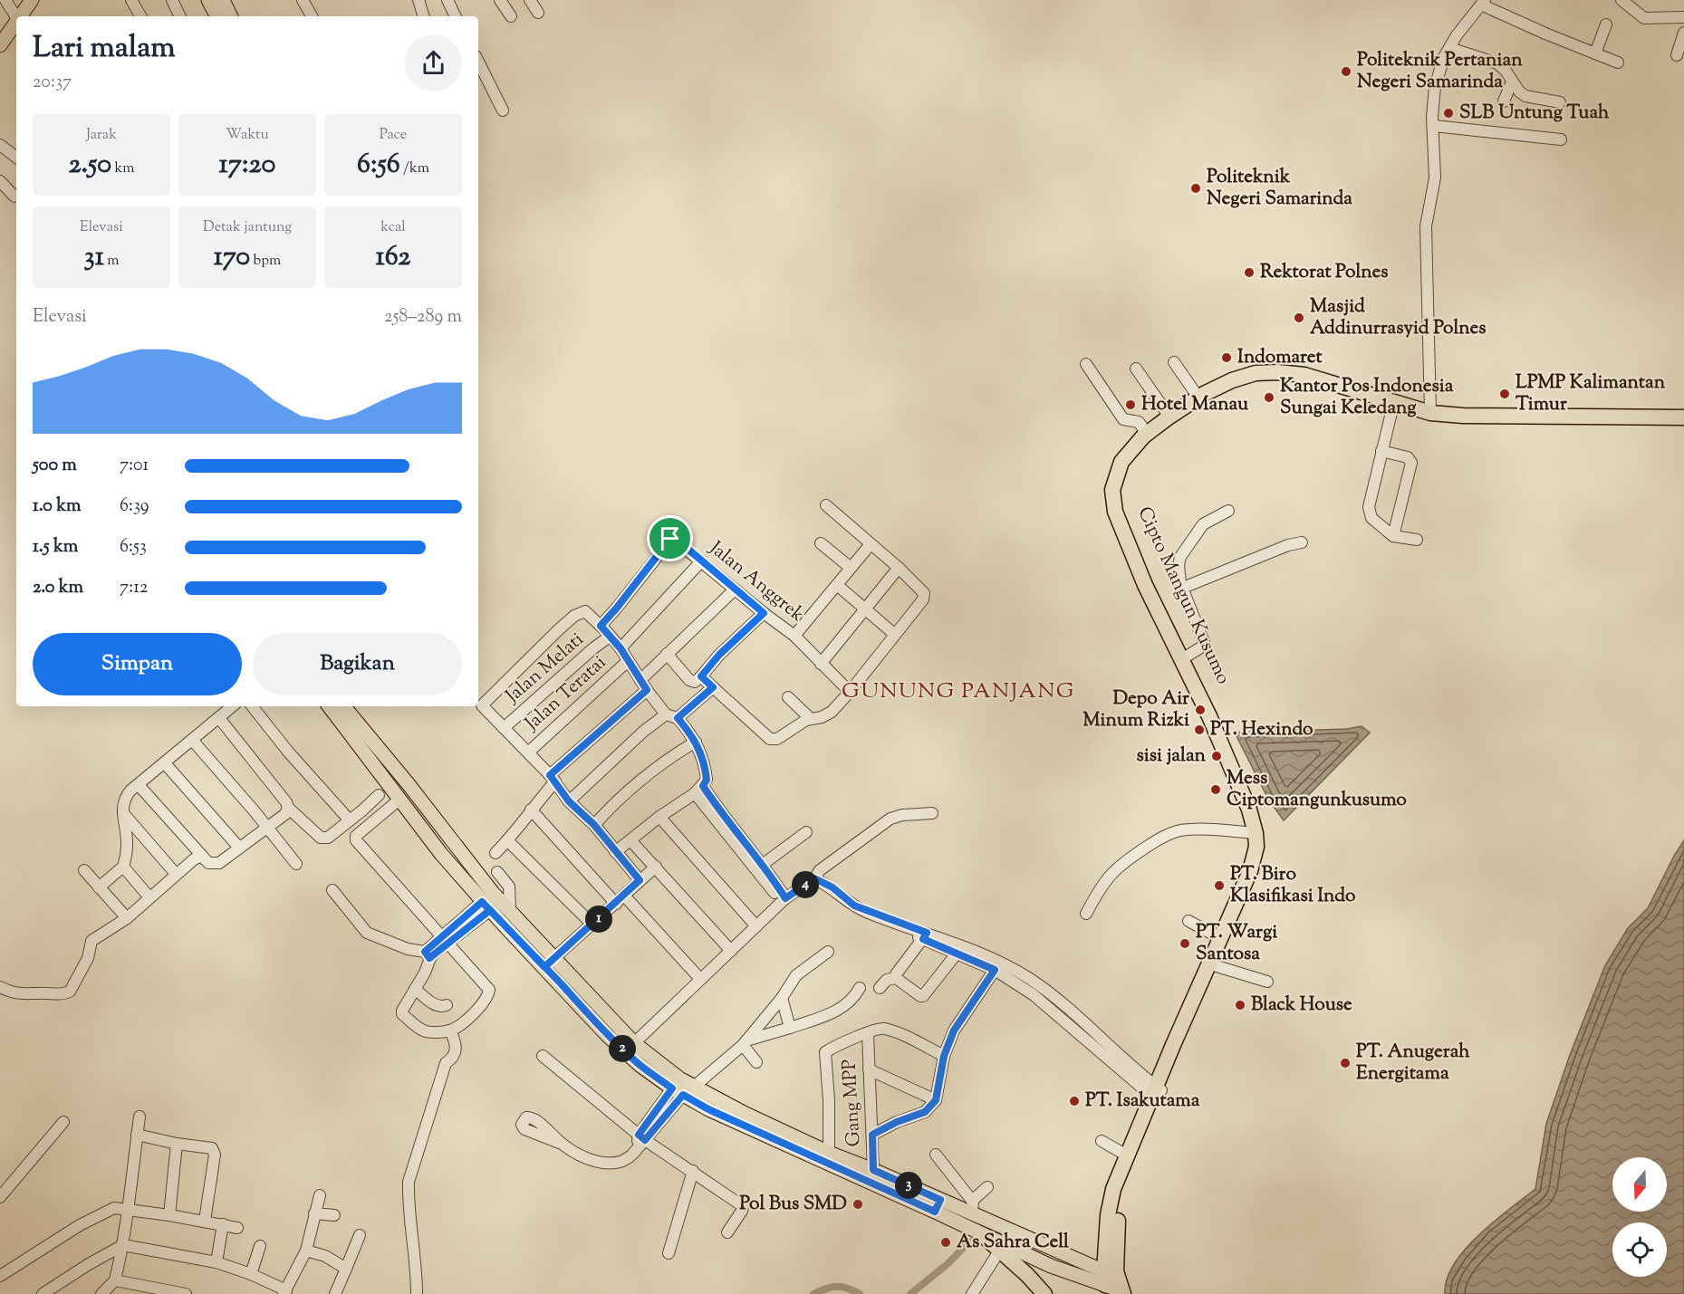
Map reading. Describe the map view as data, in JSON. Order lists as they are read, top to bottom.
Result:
{
  "streets": {
    "highway": ["Cipto Mangun Kusumo"],
    "street": [
      "Jalan Anggrek",
      "Jalan Melati",
      "Jalan Teratai",
      "Gang MPP"
    ]
  },
  "districts": ["GUNUNG PANJANG"],
  "places": [
    "Politeknik Pertanian Negeri Samarinda",
    "SLB Untung Tuah",
    "Politeknik Negeri Samarinda",
    "Rektorat Polnes",
    "Masjid Addinurrasyid Polnes",
    "Indomaret",
    "LPMP Kalimantan Timur",
    "Kantor Pos Indonesia Sungai Keledang",
    "Hotel Manau",
    "Depo Air Minum Rizki",
    "PT. Hexindo",
    "sisi jalan",
    "Mess Ciptomangunkusumo",
    "PT. Biro Klasifikasi Indo",
    "PT. Wargi Santosa",
    "Black House",
    "PT. Anugerah Energitama",
    "PT. Isakutama",
    "Pol Bus SMD",
    "As Sahra Cell"
  ],
  "north": "bottom",
  "page": {
    "heading": ["Lari malam", "20:37"],
    "stats": [
      ["Jarak", "2.50 km"],
      ["Waktu", "17:20"],
      ["Pace", "6:56 /km"],
      ["Elevasi", "31 m"],
      ["Detak jantung", "170 bpm"],
      ["kcal", "162"]
    ],
    "chart": ["Elevasi", "258–289 m"],
    "list": [
      {
        "name": "500 m",
        "note": "7:01"
      },
      {
        "name": "1.0 km",
        "note": "6:39"
      },
      {
        "name": "1.5 km",
        "note": "6:53"
      },
      {
        "name": "2.0 km",
        "note": "7:12"
      }
    ],
    "buttons": ["Simpan", "Bagikan"],
    "pins": [
      "4",
      "1",
      "2",
      "3"
    ]
  }
}
